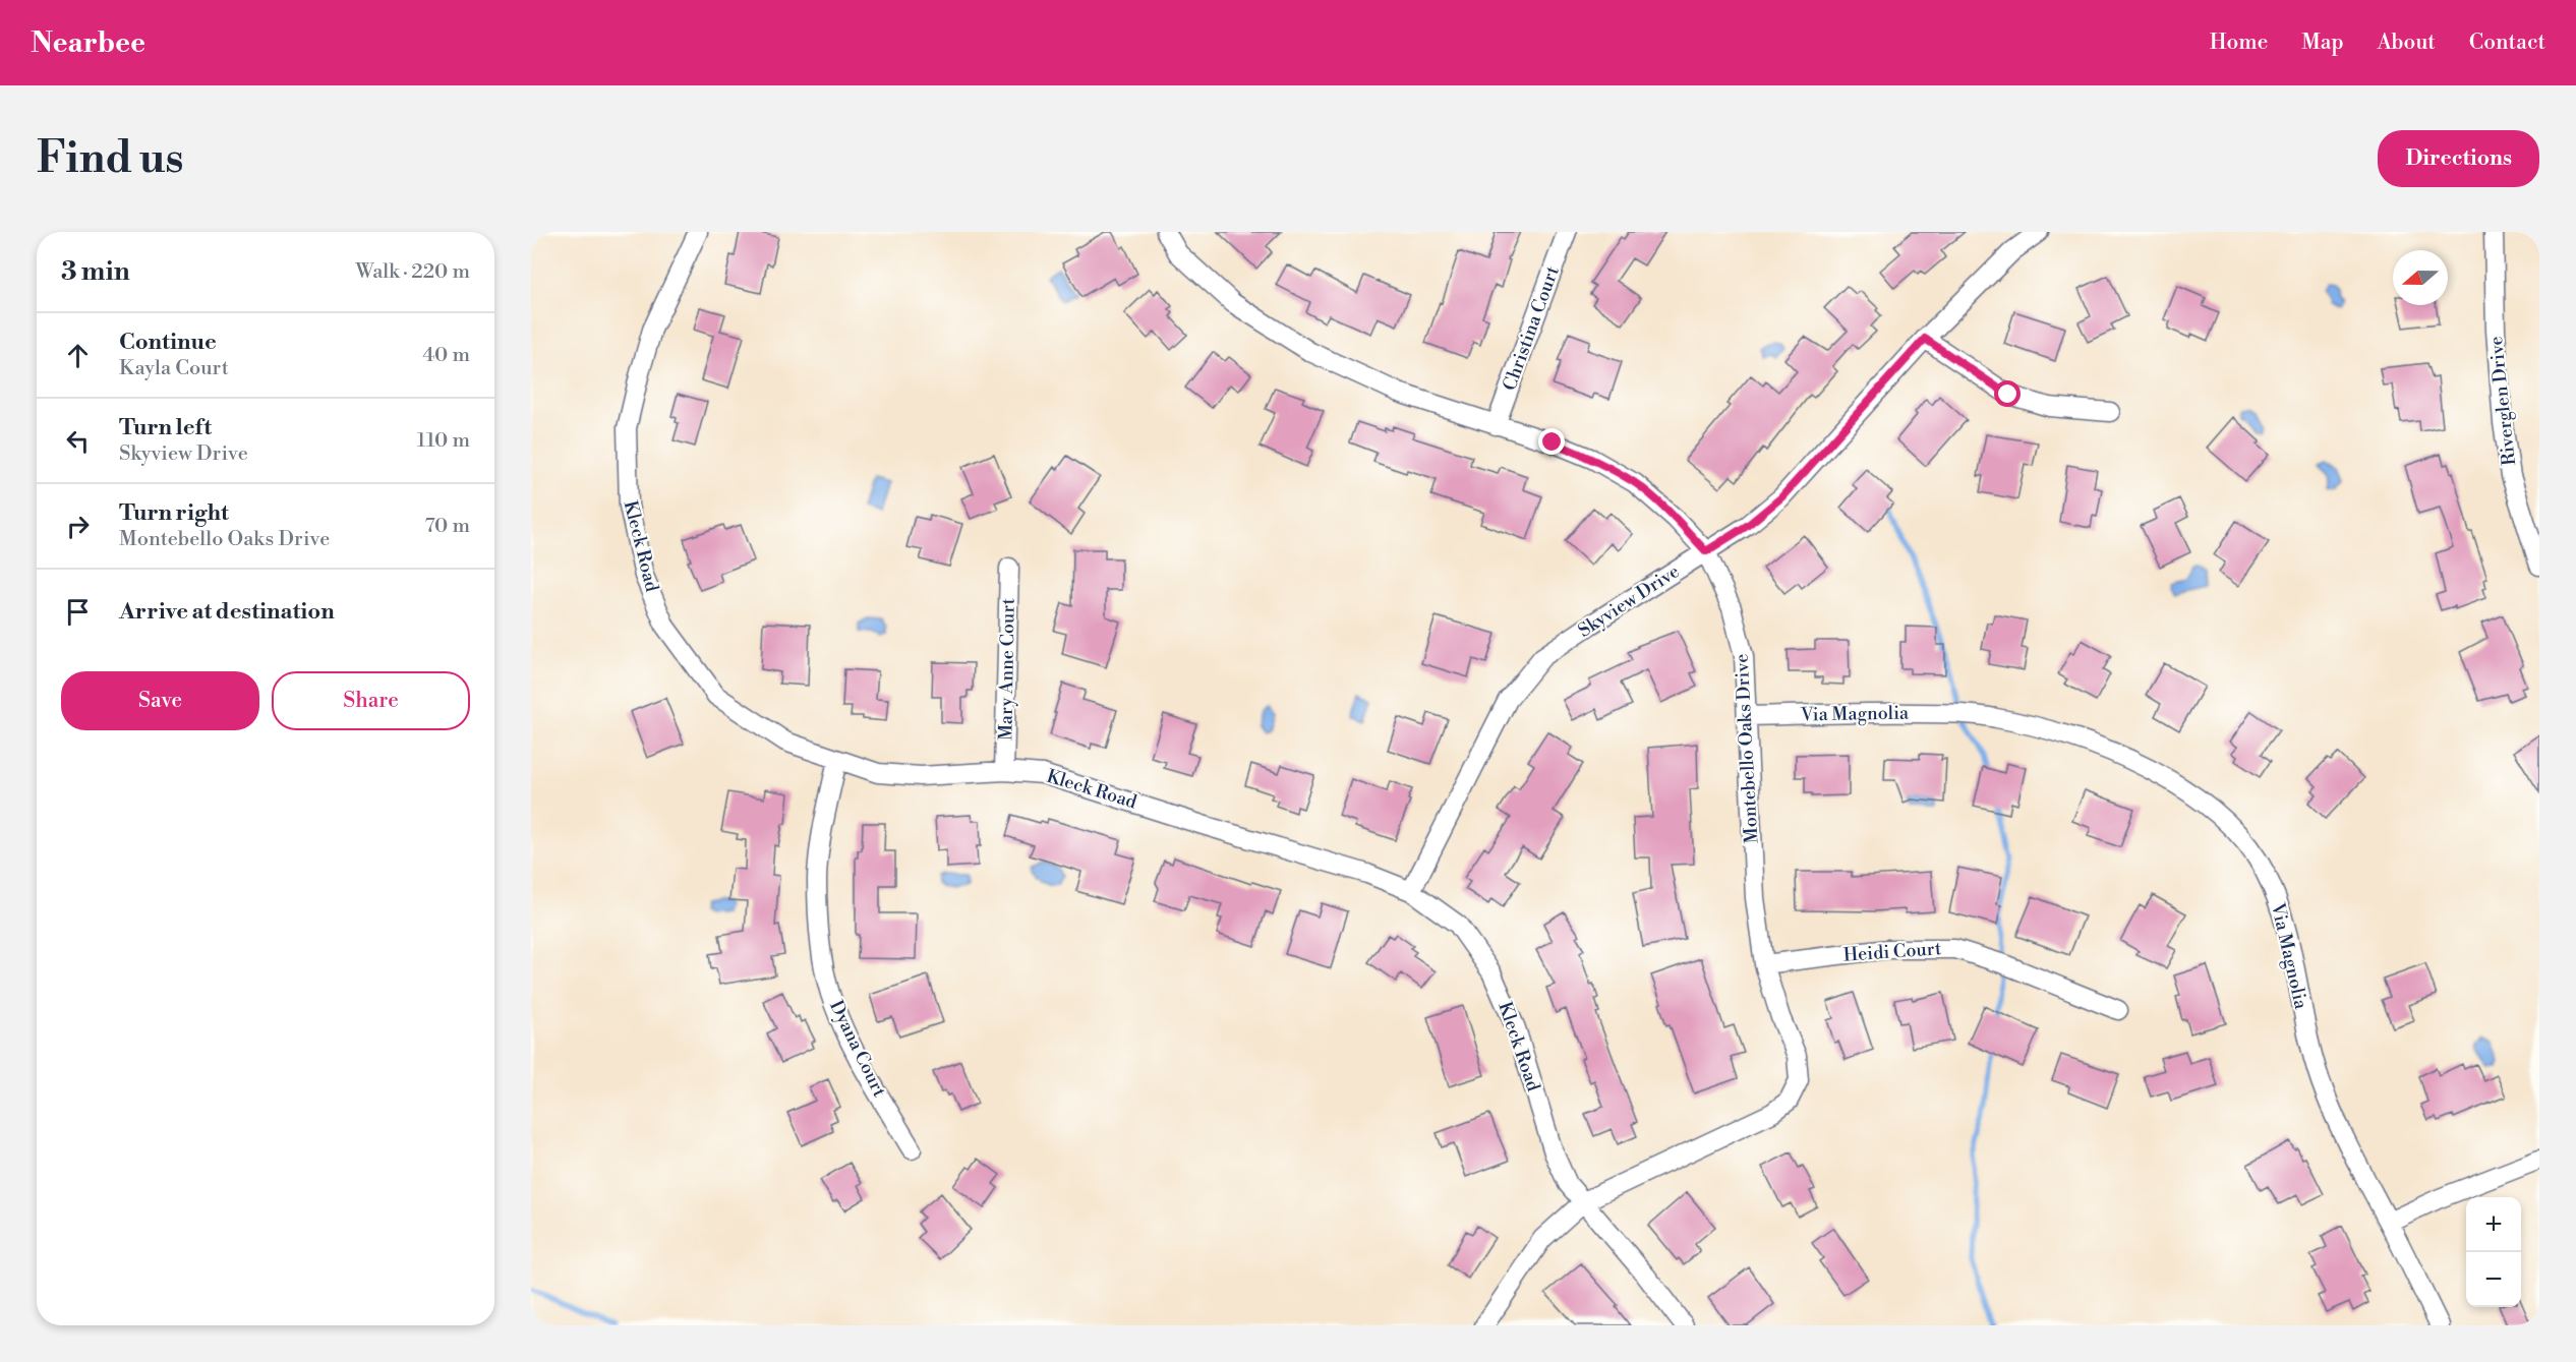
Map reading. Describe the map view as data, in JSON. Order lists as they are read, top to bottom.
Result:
{
  "streets": {
    "street": [
      "Christina Court",
      "Riverglen Drive",
      "Kleck Road",
      "Skyview Drive",
      "Mary Anne Court",
      "Via Magnolia",
      "Montebello Oaks Drive",
      "Heidi Court",
      "Dyana Court"
    ]
  },
  "crossings": [
    ["Christina Court", "Montebello Oaks Drive"],
    ["Kleck Road", "Skyview Drive"],
    ["Kleck Road", "Mary Anne Court"],
    ["Kleck Road", "Montebello Oaks Drive"],
    ["Kleck Road", "Dyana Court"],
    ["Skyview Drive", "Montebello Oaks Drive"],
    ["Via Magnolia", "Montebello Oaks Drive"],
    ["Montebello Oaks Drive", "Heidi Court"]
  ],
  "north": "left",
  "page": {
    "header": "Nearbee",
    "nav": [
      "Home",
      "Map",
      "About",
      "Contact"
    ],
    "buttons": [
      "Directions",
      ["Save", "Share"]
    ],
    "title": "Find us",
    "heading": ["3 min", "Walk · 220 m"],
    "list": [
      ["Continue", "Kayla Court", "40 m"],
      ["Turn left", "Skyview Drive", "110 m"],
      ["Turn right", "Montebello Oaks Drive", "70 m"],
      "Arrive at destination"
    ],
    "map_buttons": ["+", "−"]
  }
}
